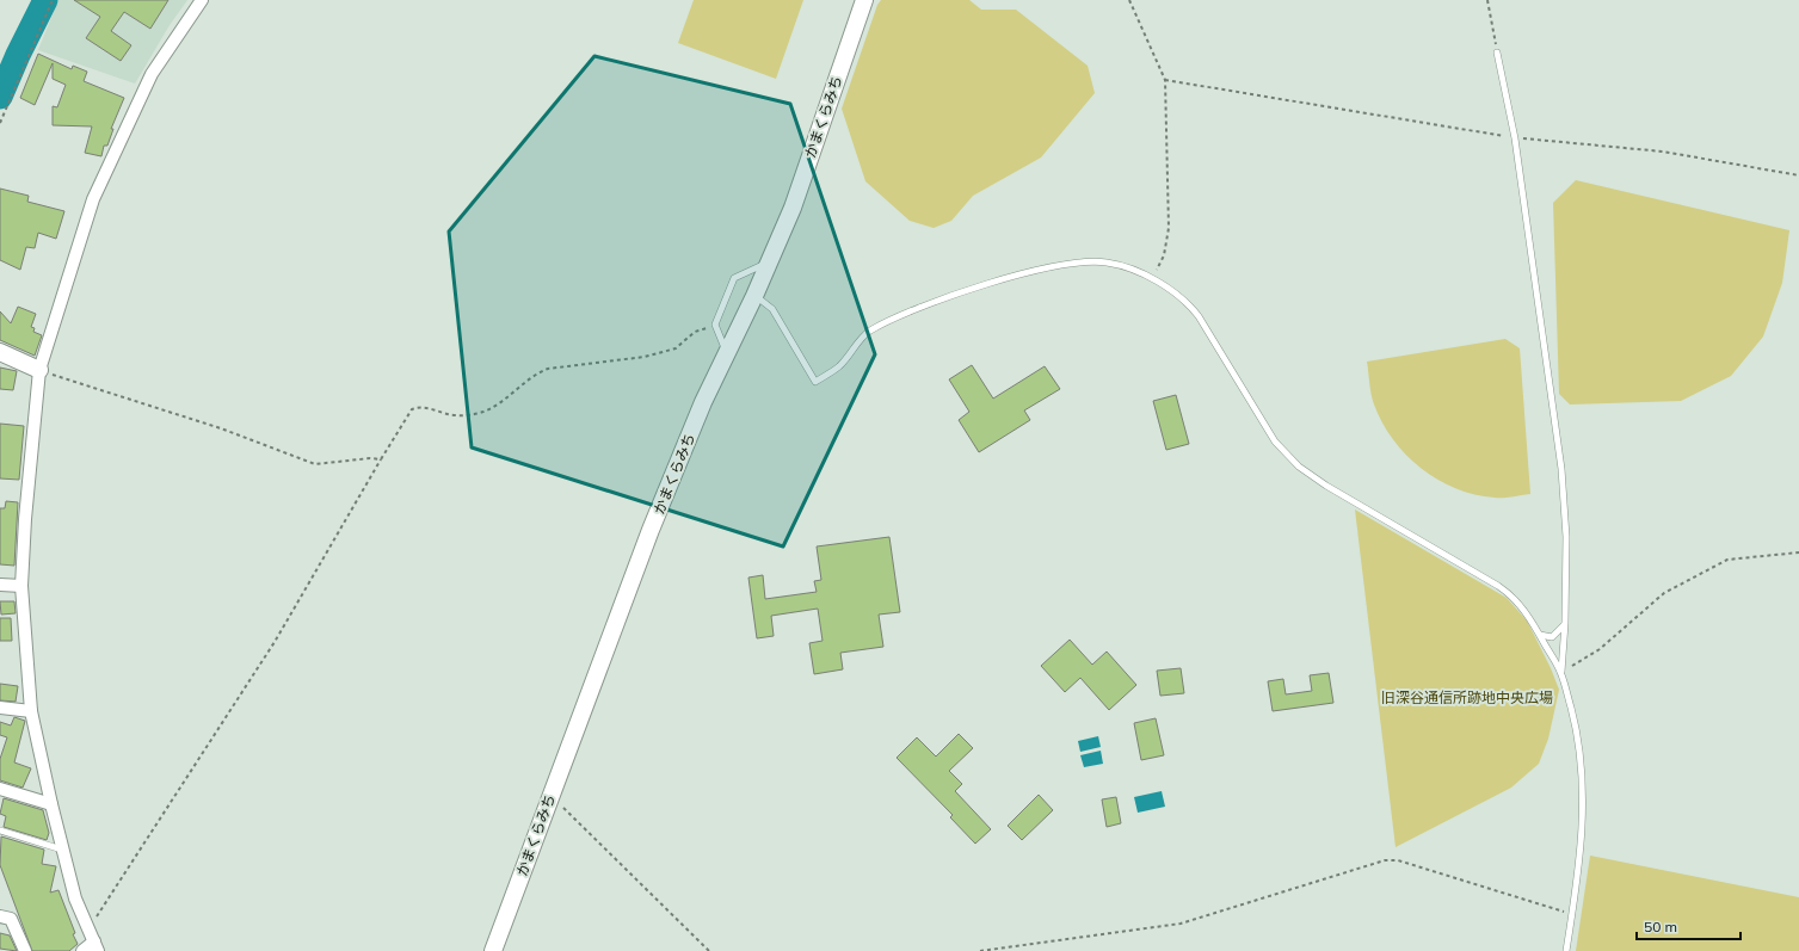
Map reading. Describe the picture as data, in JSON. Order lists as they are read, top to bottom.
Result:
{
  "streets": {
    "main road": ["かまくらみち"]
  },
  "parks": ["旧深谷通信所跡地中央広場"],
  "scale_bar": "50 m"
}
